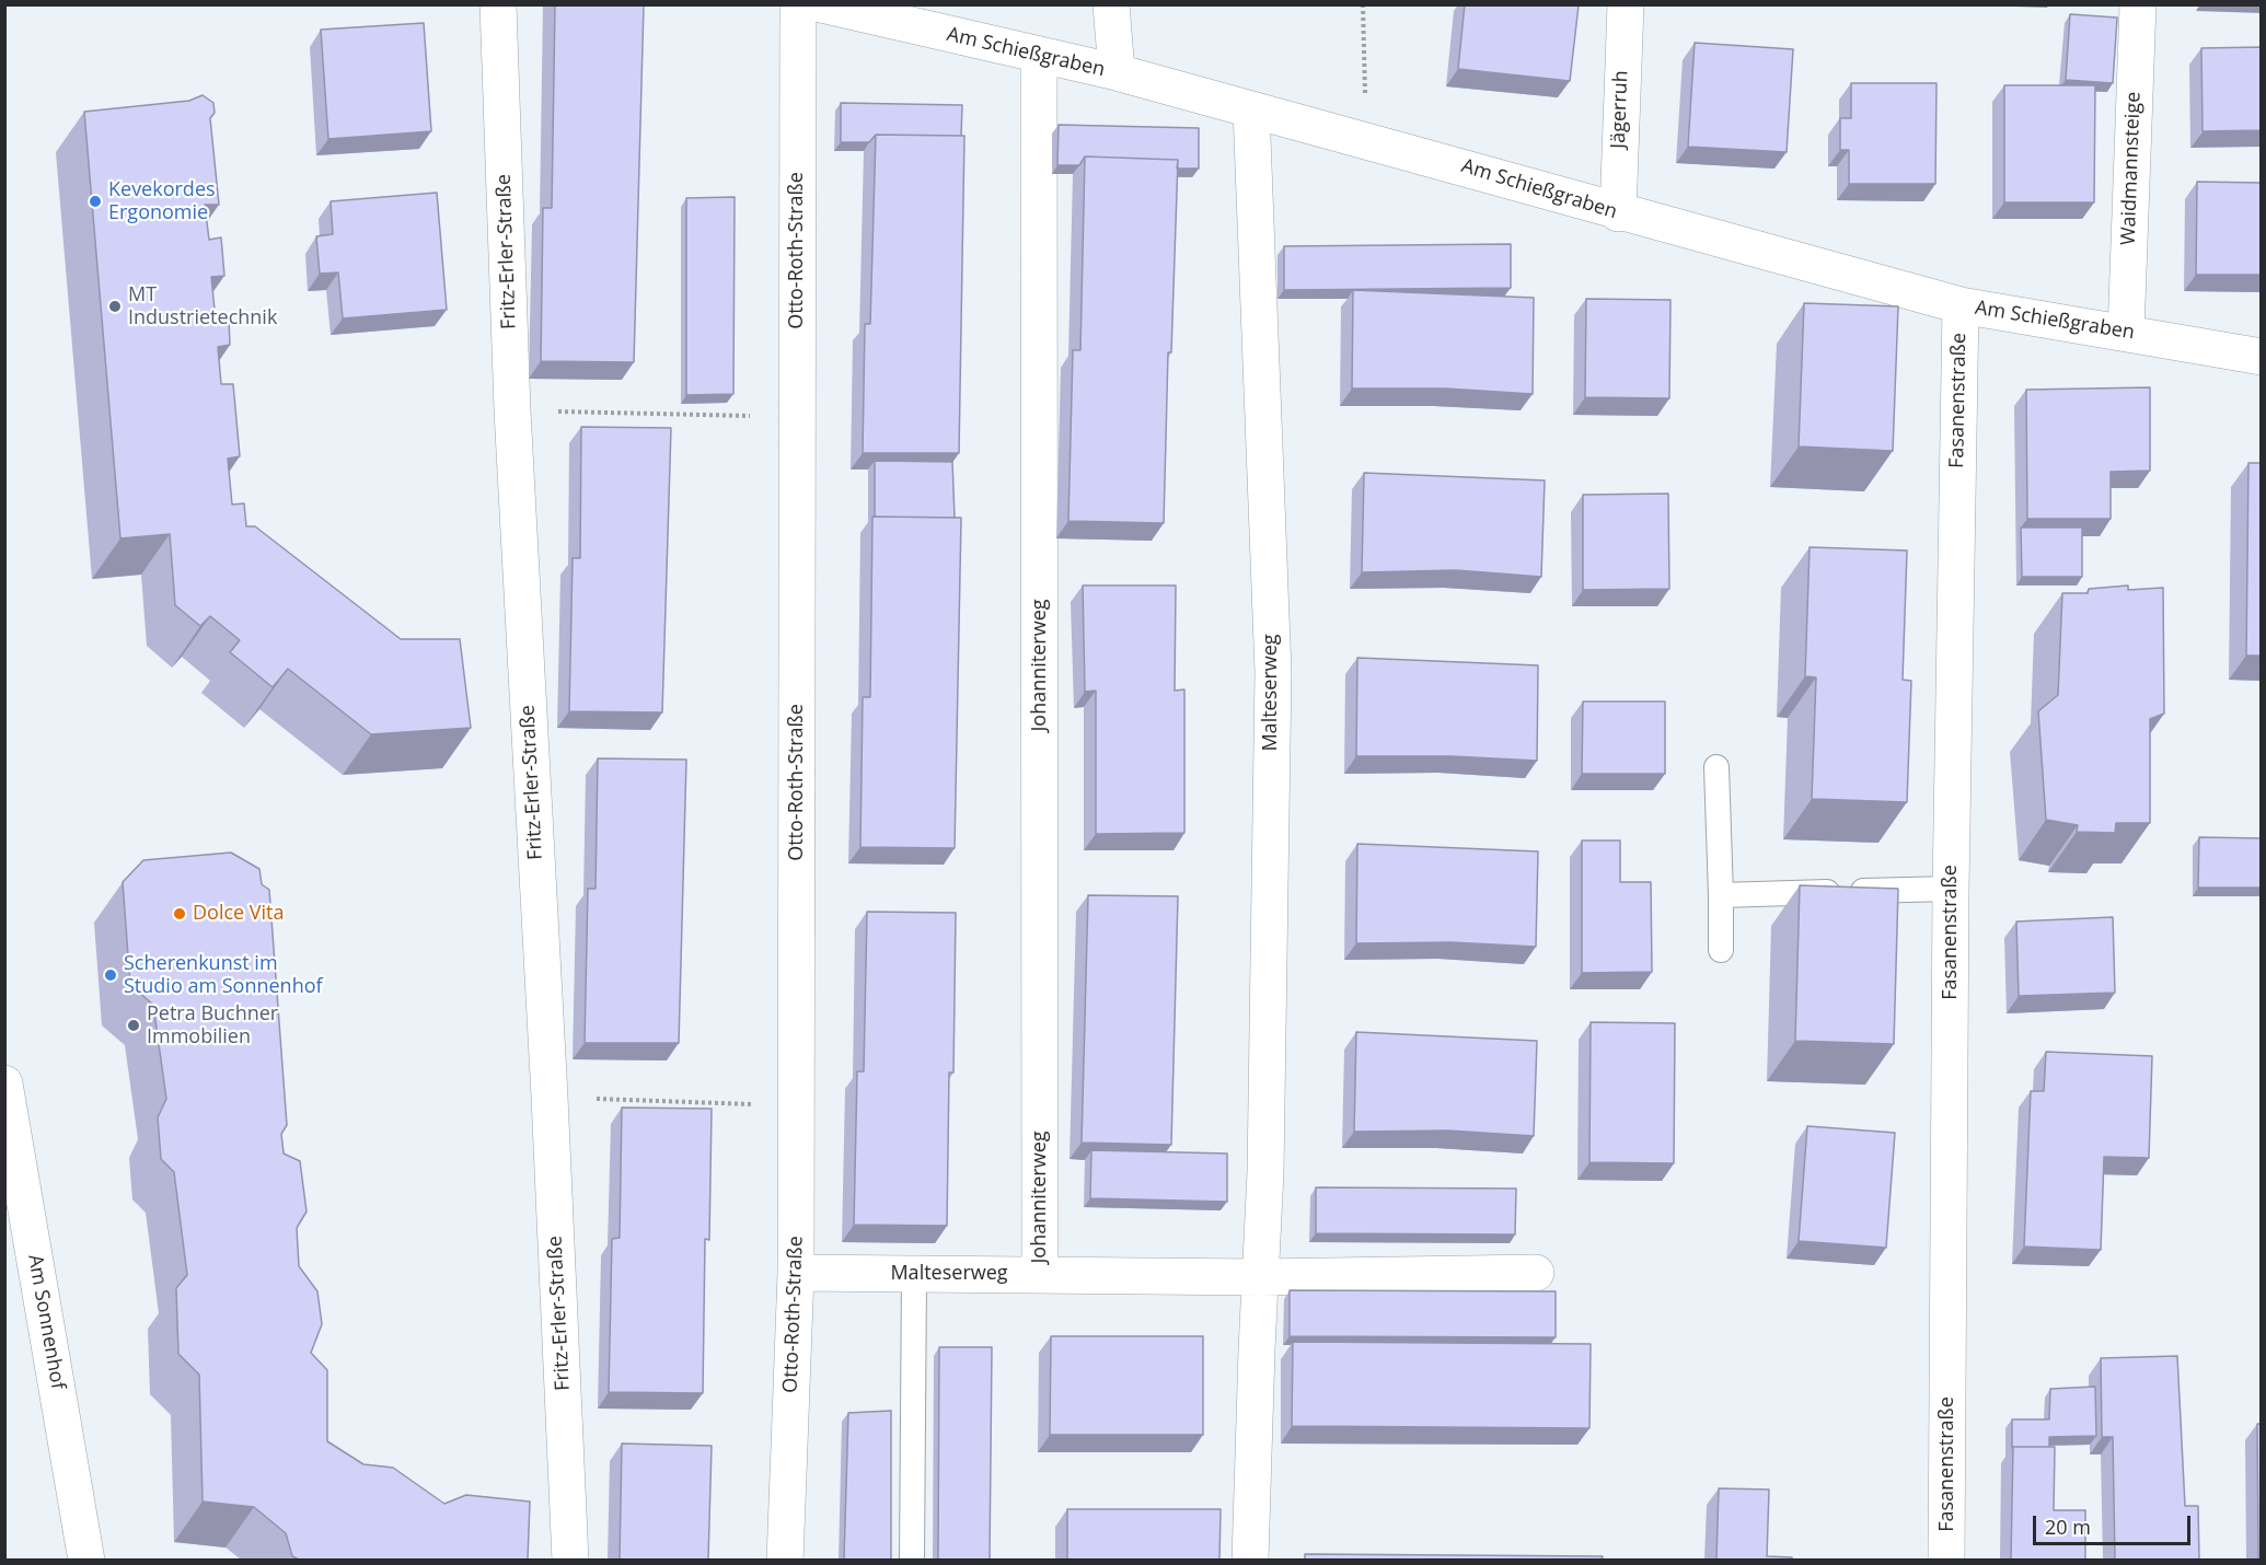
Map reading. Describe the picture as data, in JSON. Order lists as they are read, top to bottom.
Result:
{
  "streets": {
    "street": [
      "Am Schießgraben",
      "Jägerruh",
      "Waidmannsteige",
      "Otto-Roth-Straße",
      "Fritz-Erler-Straße",
      "Fasanenstraße",
      "Johanniterweg",
      "Malteserweg",
      "Am Sonnenhof"
    ]
  },
  "crossings": [
    ["Am Schießgraben", "Jägerruh"],
    ["Am Schießgraben", "Waidmannsteige"],
    ["Am Schießgraben", "Fasanenstraße"],
    ["Am Schießgraben", "Johanniterweg"],
    ["Am Schießgraben", "Malteserweg"],
    ["Otto-Roth-Straße", "Malteserweg"],
    ["Johanniterweg", "Malteserweg"]
  ],
  "places": [
    "Kevekordes Ergonomie",
    "MT Industrietechnik",
    "Dolce Vita",
    "Scherenkunst im Studio am Sonnenhof",
    "Petra Buchner Immobilien"
  ],
  "scale_bar": "20 m"
}
